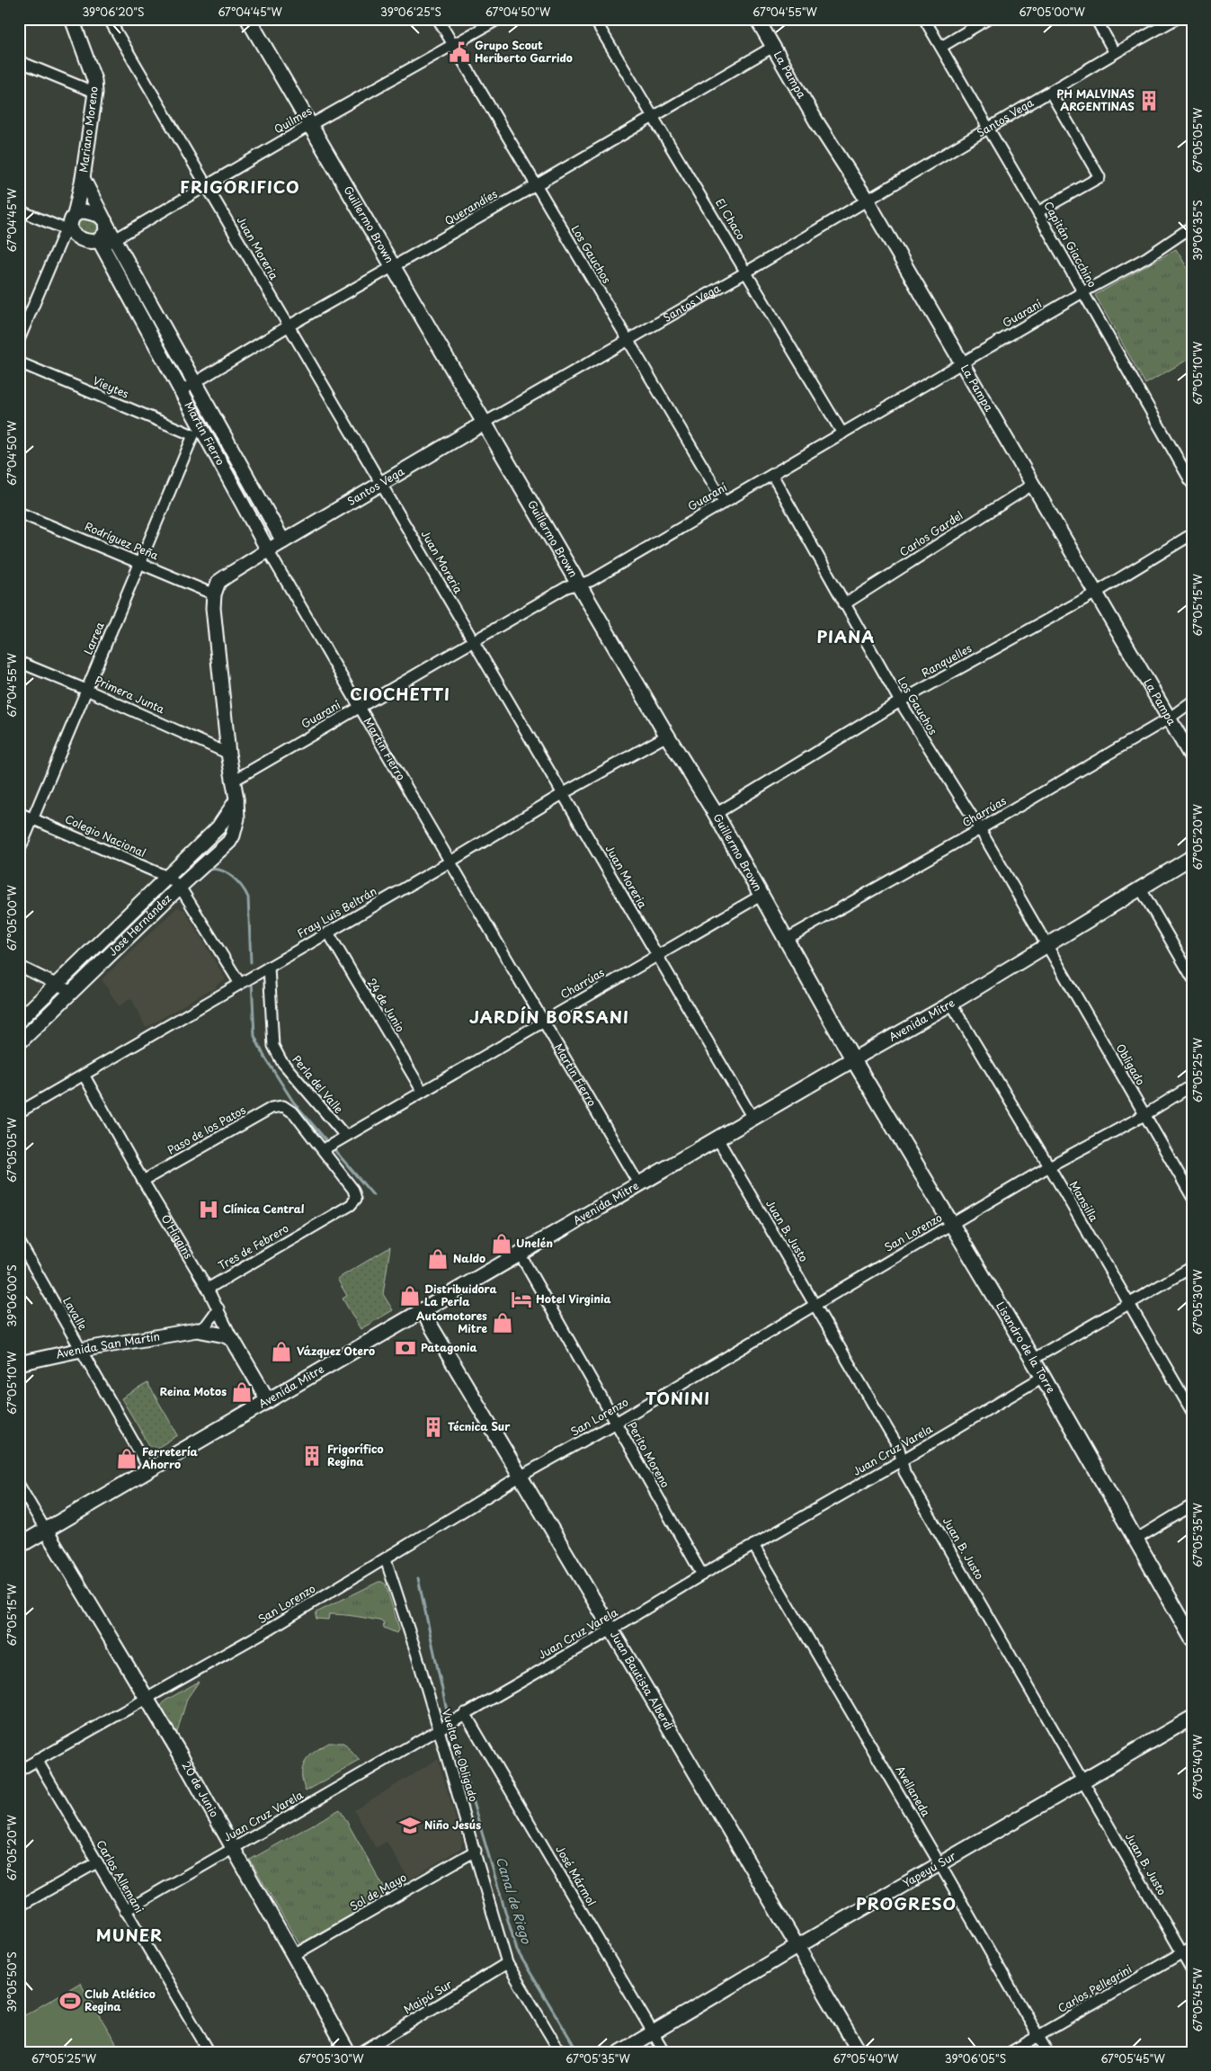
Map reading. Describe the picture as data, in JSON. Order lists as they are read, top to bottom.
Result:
{
  "streets": {
    "main road": ["Guillermo Brown", "Avenida Mitre", "Lisandro de la Torre"],
    "street": [
      "La Pampa",
      "Santos Vega",
      "Quilmes",
      "Mariano Moreno",
      "Querandíes",
      "El Chaco",
      "Capitán Giacchino",
      "Juan Moreria",
      "Los Gauchos",
      "Guaraní",
      "Vieytes",
      "Martín Fierro",
      "Carlos Gardel",
      "Rodríguez Peña",
      "Larrea",
      "Ranquelles",
      "Primera Junta",
      "Charrúas",
      "Colegio Nacional",
      "Fray Luis Beltrán",
      "José Hernández",
      "24 de Junio",
      "Obligado",
      "Perla del Valle",
      "Paso de los Patos",
      "Mansilla",
      "Juan B. Justo",
      "San Lorenzo",
      "O'Higgins",
      "Tres de Febrero",
      "Lavalle",
      "Avenida San Martín",
      "Juan Cruz Varela",
      "Perito Moreno",
      "Juan Bautista Alberdi",
      "Vuelta de Obligado",
      "20 de Junio",
      "Avellaneda",
      "Yapeyú Sur",
      "José Mármol",
      "Carlos Allemani",
      "Sol de Mayo",
      "Carlos Pellegrini",
      "Maipú Sur"
    ]
  },
  "crossings": [
    ["La Pampa", "Santos Vega"],
    ["La Pampa", "Querandíes"],
    ["La Pampa", "Guaraní"],
    ["La Pampa", "Carlos Gardel"],
    ["La Pampa", "Ranquelles"],
    ["La Pampa", "Charrúas"],
    ["Santos Vega", "El Chaco"],
    ["Santos Vega", "Guillermo Brown"],
    ["Santos Vega", "Capitán Giacchino"],
    ["Santos Vega", "Juan Moreria"],
    ["Santos Vega", "Los Gauchos"],
    ["Santos Vega", "Martín Fierro"],
    ["Santos Vega", "Rodríguez Peña"],
    ["Santos Vega", "José Hernández"],
    ["Quilmes", "Mariano Moreno"],
    ["Quilmes", "Guillermo Brown"],
    ["Quilmes", "Juan Moreria"],
    ["Quilmes", "Los Gauchos"],
    ["Quilmes", "Martín Fierro"],
    ["Mariano Moreno", "Martín Fierro"],
    ["Querandíes", "El Chaco"],
    ["Querandíes", "Guillermo Brown"],
    ["Querandíes", "Juan Moreria"],
    ["Querandíes", "Los Gauchos"],
    ["Querandíes", "Martín Fierro"],
    ["El Chaco", "Guaraní"],
    ["Guillermo Brown", "Guaraní"],
    ["Guillermo Brown", "Ranquelles"],
    ["Guillermo Brown", "Charrúas"],
    ["Guillermo Brown", "Fray Luis Beltrán"],
    ["Guillermo Brown", "Avenida Mitre"],
    ["Guillermo Brown", "Lisandro de la Torre"],
    ["Capitán Giacchino", "Guaraní"],
    ["Juan Moreria", "Guaraní"],
    ["Juan Moreria", "Charrúas"],
    ["Juan Moreria", "Fray Luis Beltrán"],
    ["Juan Moreria", "Avenida Mitre"],
    ["Los Gauchos", "Guaraní"],
    ["Los Gauchos", "Carlos Gardel"],
    ["Los Gauchos", "Ranquelles"],
    ["Los Gauchos", "Charrúas"],
    ["Los Gauchos", "Avenida Mitre"],
    ["Los Gauchos", "Obligado"],
    ["Guaraní", "Martín Fierro"],
    ["Guaraní", "José Hernández"],
    ["Vieytes", "Martín Fierro"],
    ["Vieytes", "Larrea"],
    ["Martín Fierro", "Larrea"],
    ["Martín Fierro", "Charrúas"],
    ["Martín Fierro", "Fray Luis Beltrán"],
    ["Martín Fierro", "Avenida Mitre"],
    ["Rodríguez Peña", "Larrea"],
    ["Rodríguez Peña", "José Hernández"],
    ["Larrea", "Primera Junta"],
    ["Larrea", "Colegio Nacional"],
    ["Primera Junta", "José Hernández"],
    ["Charrúas", "24 de Junio"],
    ["Charrúas", "Perla del Valle"],
    ["Charrúas", "Paso de los Patos"],
    ["Charrúas", "Tres de Febrero"],
    ["Colegio Nacional", "José Hernández"],
    ["Fray Luis Beltrán", "24 de Junio"],
    ["Fray Luis Beltrán", "Perla del Valle"],
    ["Fray Luis Beltrán", "O'Higgins"],
    ["Avenida Mitre", "Obligado"],
    ["Avenida Mitre", "Mansilla"],
    ["Avenida Mitre", "Juan B. Justo"],
    ["Avenida Mitre", "O'Higgins"],
    ["Avenida Mitre", "Lavalle"],
    ["Avenida Mitre", "Lisandro de la Torre"],
    ["Avenida Mitre", "Perito Moreno"],
    ["Avenida Mitre", "Juan Bautista Alberdi"],
    ["Avenida Mitre", "20 de Junio"],
    ["Obligado", "San Lorenzo"],
    ["Paso de los Patos", "O'Higgins"],
    ["Paso de los Patos", "Tres de Febrero"],
    ["Mansilla", "San Lorenzo"],
    ["Juan B. Justo", "San Lorenzo"],
    ["Juan B. Justo", "Juan Cruz Varela"],
    ["Juan B. Justo", "Yapeyú Sur"],
    ["Juan B. Justo", "Carlos Pellegrini"],
    ["San Lorenzo", "Lisandro de la Torre"],
    ["San Lorenzo", "Perito Moreno"],
    ["San Lorenzo", "Juan Bautista Alberdi"],
    ["San Lorenzo", "Vuelta de Obligado"],
    ["San Lorenzo", "20 de Junio"],
    ["San Lorenzo", "Carlos Allemani"],
    ["O'Higgins", "Tres de Febrero"],
    ["O'Higgins", "Avenida San Martín"],
    ["Lavalle", "Avenida San Martín"],
    ["Lisandro de la Torre", "Juan Cruz Varela"],
    ["Juan Cruz Varela", "Perito Moreno"],
    ["Juan Cruz Varela", "Juan Bautista Alberdi"],
    ["Juan Cruz Varela", "Vuelta de Obligado"],
    ["Juan Cruz Varela", "20 de Junio"],
    ["Juan Cruz Varela", "Avellaneda"],
    ["Juan Cruz Varela", "José Mármol"],
    ["Juan Cruz Varela", "Carlos Allemani"],
    ["Juan Bautista Alberdi", "Yapeyú Sur"],
    ["Vuelta de Obligado", "Sol de Mayo"],
    ["Vuelta de Obligado", "Maipú Sur"],
    ["20 de Junio", "Sol de Mayo"],
    ["Avellaneda", "Yapeyú Sur"],
    ["Avellaneda", "Carlos Pellegrini"],
    ["Yapeyú Sur", "José Mármol"]
  ],
  "districts": [
    "FRIGORIFICO",
    "PIANA",
    "CIOCHETTI",
    "JARDÍN BORSANI",
    "TONINI",
    "PROGRESO",
    "MUNER"
  ],
  "water": ["Canal de Riego"],
  "places": {
    "public building": ["Grupo Scout Heriberto Garrido"],
    "building": ["PH MALVINAS ARGENTINAS", "Técnica Sur", "Frigorífico Regina"],
    "hospital": ["Clínica Central"],
    "shop": [
      "Unelén",
      "Naldo",
      "Distribuidora La Perla",
      "Automotores Mitre",
      "Vázquez Otero",
      "Reina Motos",
      "Ferretería Ahorro"
    ],
    "hotel": ["Hotel Virginia"],
    "bank": ["Patagonia"],
    "school or university": ["Niño Jesús"],
    "sports": ["Club Atlético Regina"]
  },
  "coordinates": [
    "39°06'20\"S",
    "67°04'45\"W",
    "39°06'25\"S",
    "67°04'50\"W",
    "67°04'55\"W",
    "67°05'00\"W",
    "67°05'05\"W",
    "39°06'35\"S",
    "67°05'10\"W",
    "67°05'15\"W",
    "67°05'20\"W",
    "67°05'25\"W",
    "39°06'00\"S",
    "67°05'30\"W",
    "67°05'35\"W",
    "67°05'40\"W",
    "39°05'50\"S",
    "67°05'45\"W",
    "39°06'05\"S"
  ]
}
